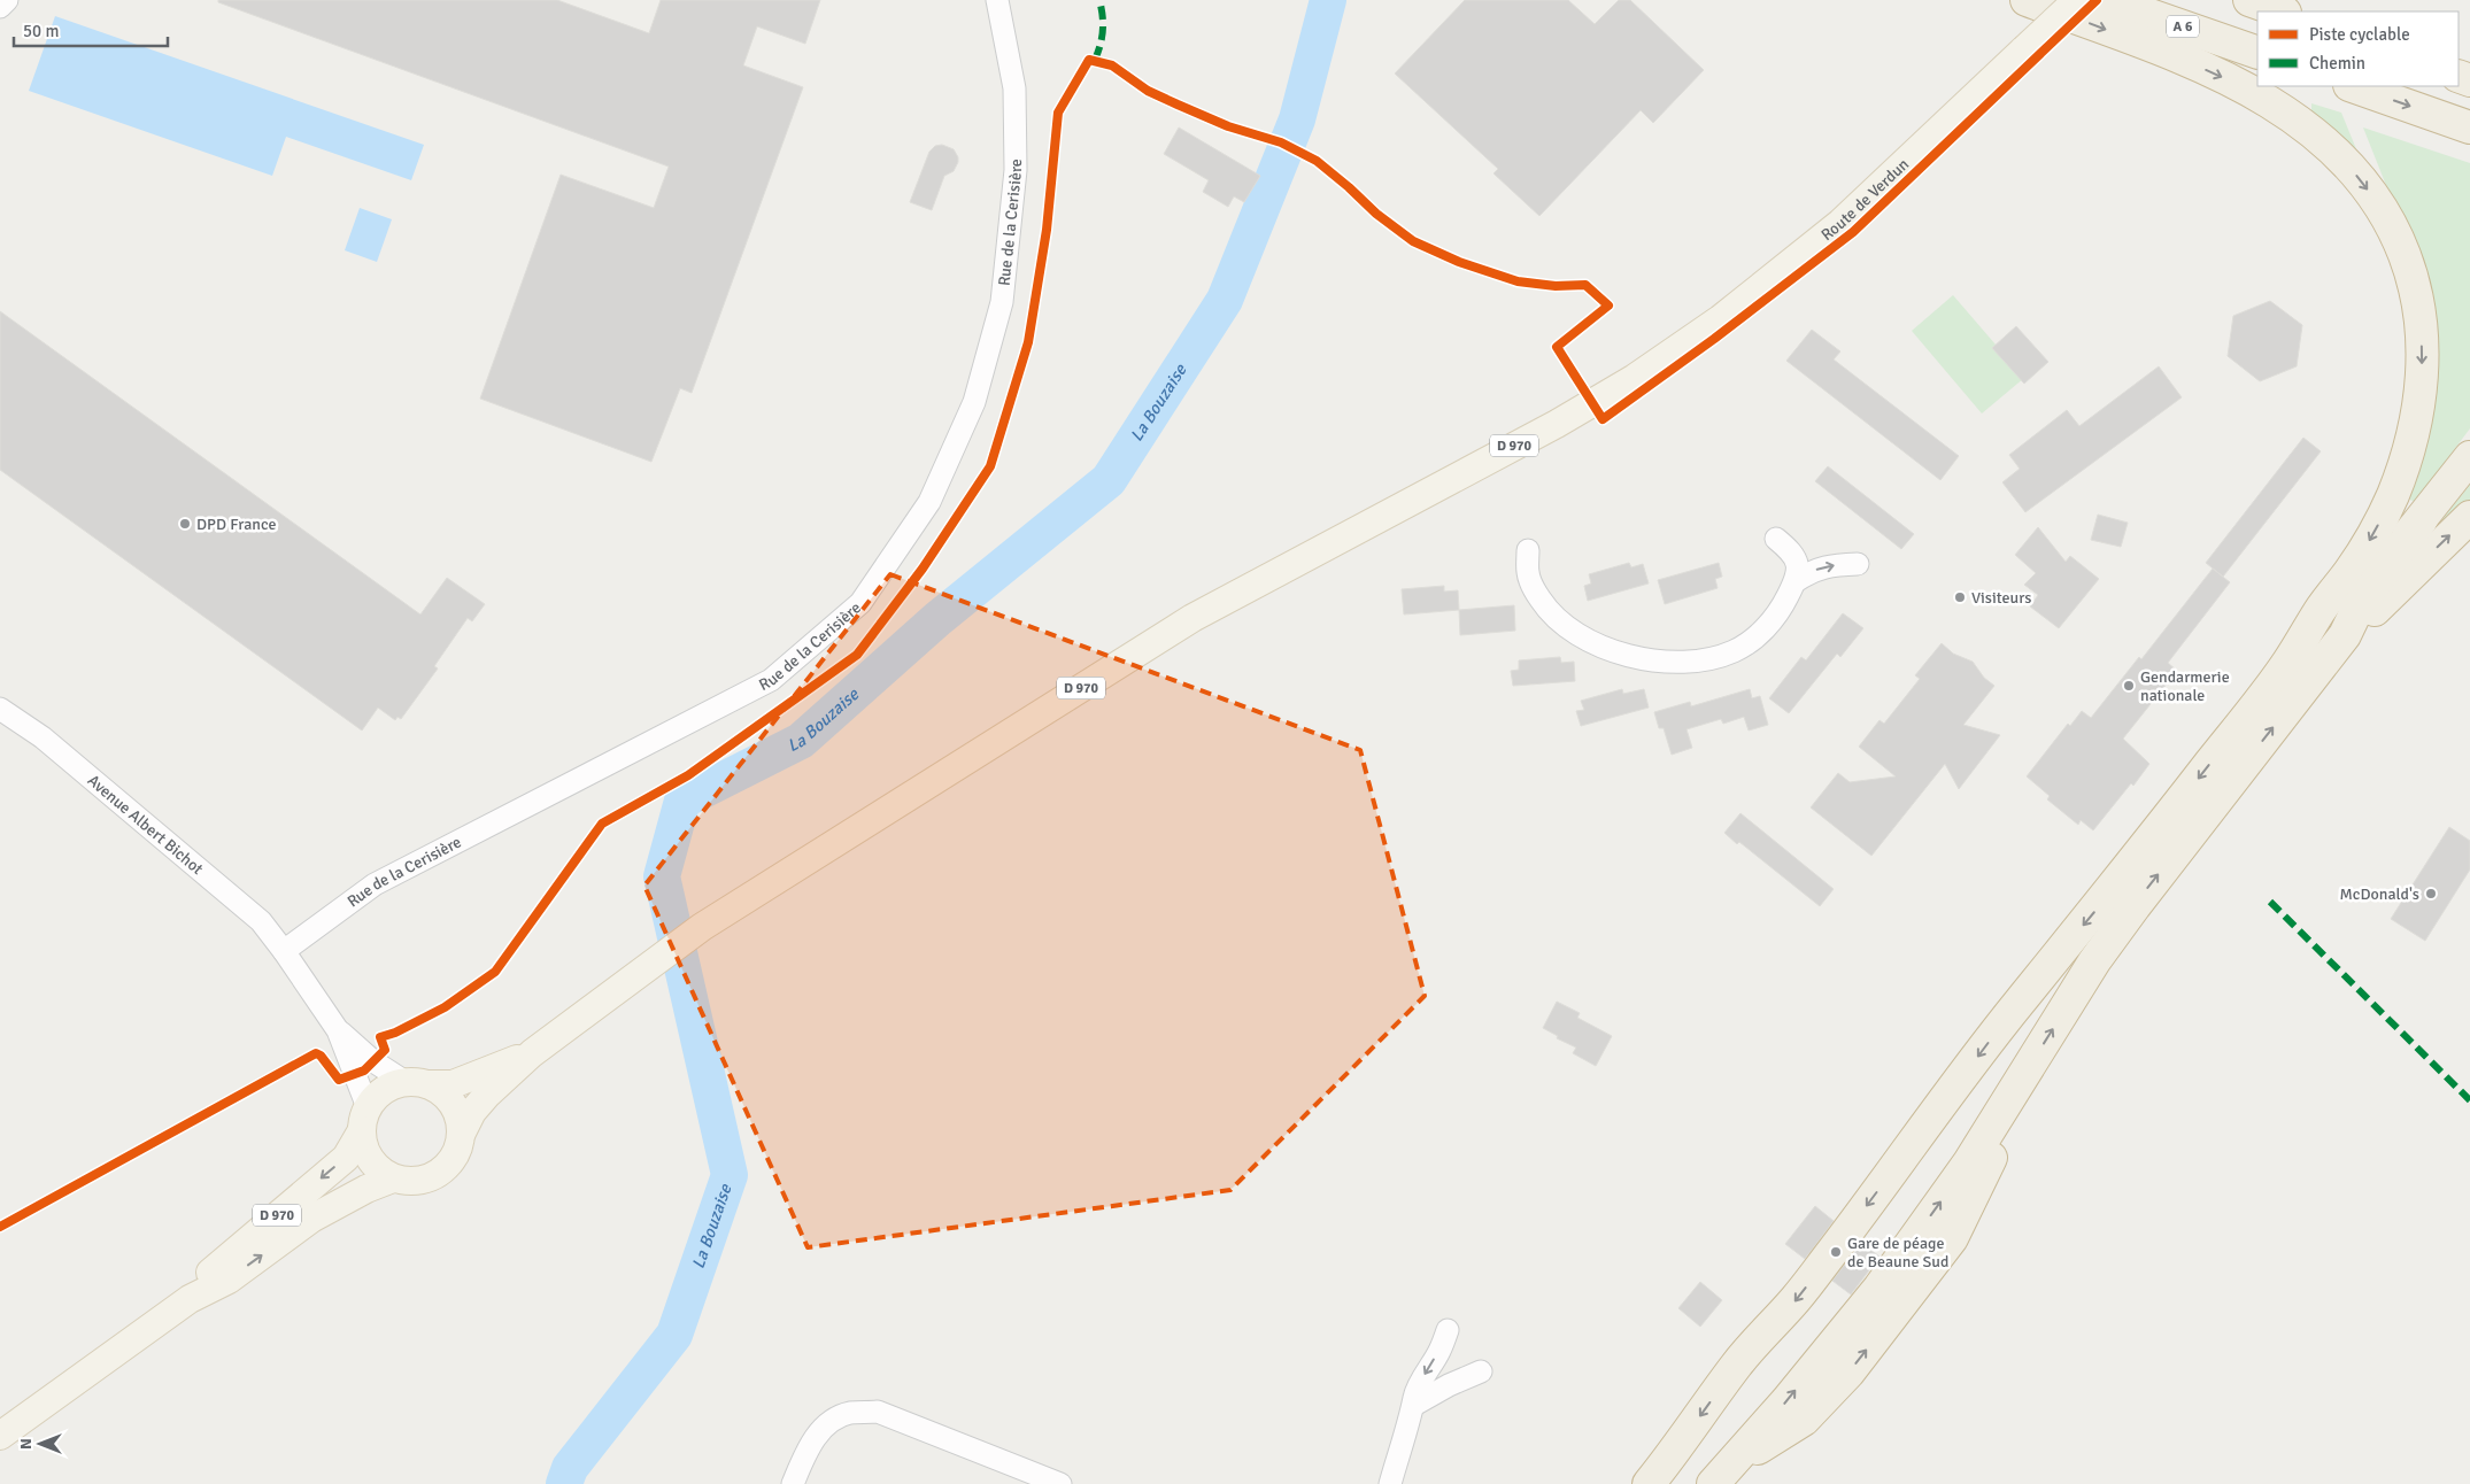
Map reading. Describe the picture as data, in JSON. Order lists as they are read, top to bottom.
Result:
{
  "streets": {
    "highway": ["A 6"],
    "main road": ["Route de Verdun", "D 970"],
    "street": ["Rue de la Cerisière", "Avenue Albert Bichot"]
  },
  "crossings": [
    ["Route de Verdun", "D 970"],
    ["Rue de la Cerisière", "Avenue Albert Bichot"]
  ],
  "water": ["La Bouzaise"],
  "places": [
    "DPD France",
    "Visiteurs",
    "Gendarmerie nationale",
    "McDonald's",
    "Gare de péage de Beaune Sud"
  ],
  "legend": ["Piste cyclable", "Chemin"],
  "scale_bar": "50 m",
  "north": "left"
}
